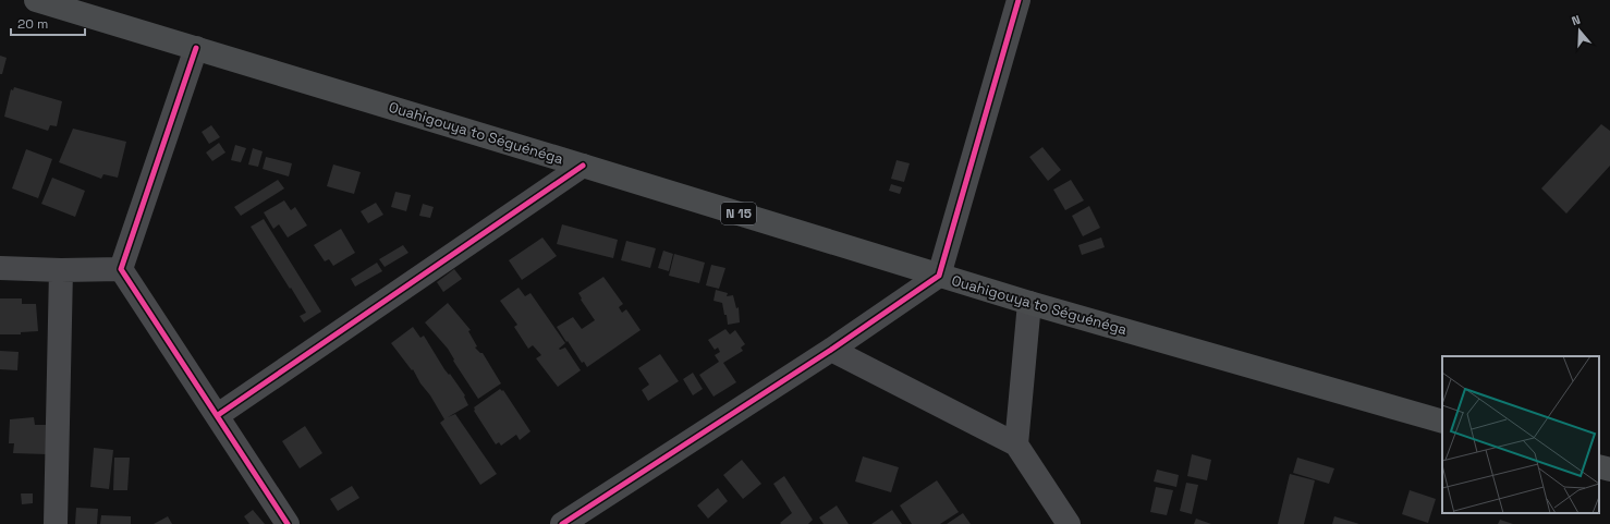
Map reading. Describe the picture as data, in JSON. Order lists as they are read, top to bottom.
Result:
{
  "streets": {
    "main road": ["Ouahigouya to Séguénéga", "N 15"]
  },
  "scale_bar": "20 m",
  "north": "top"
}
